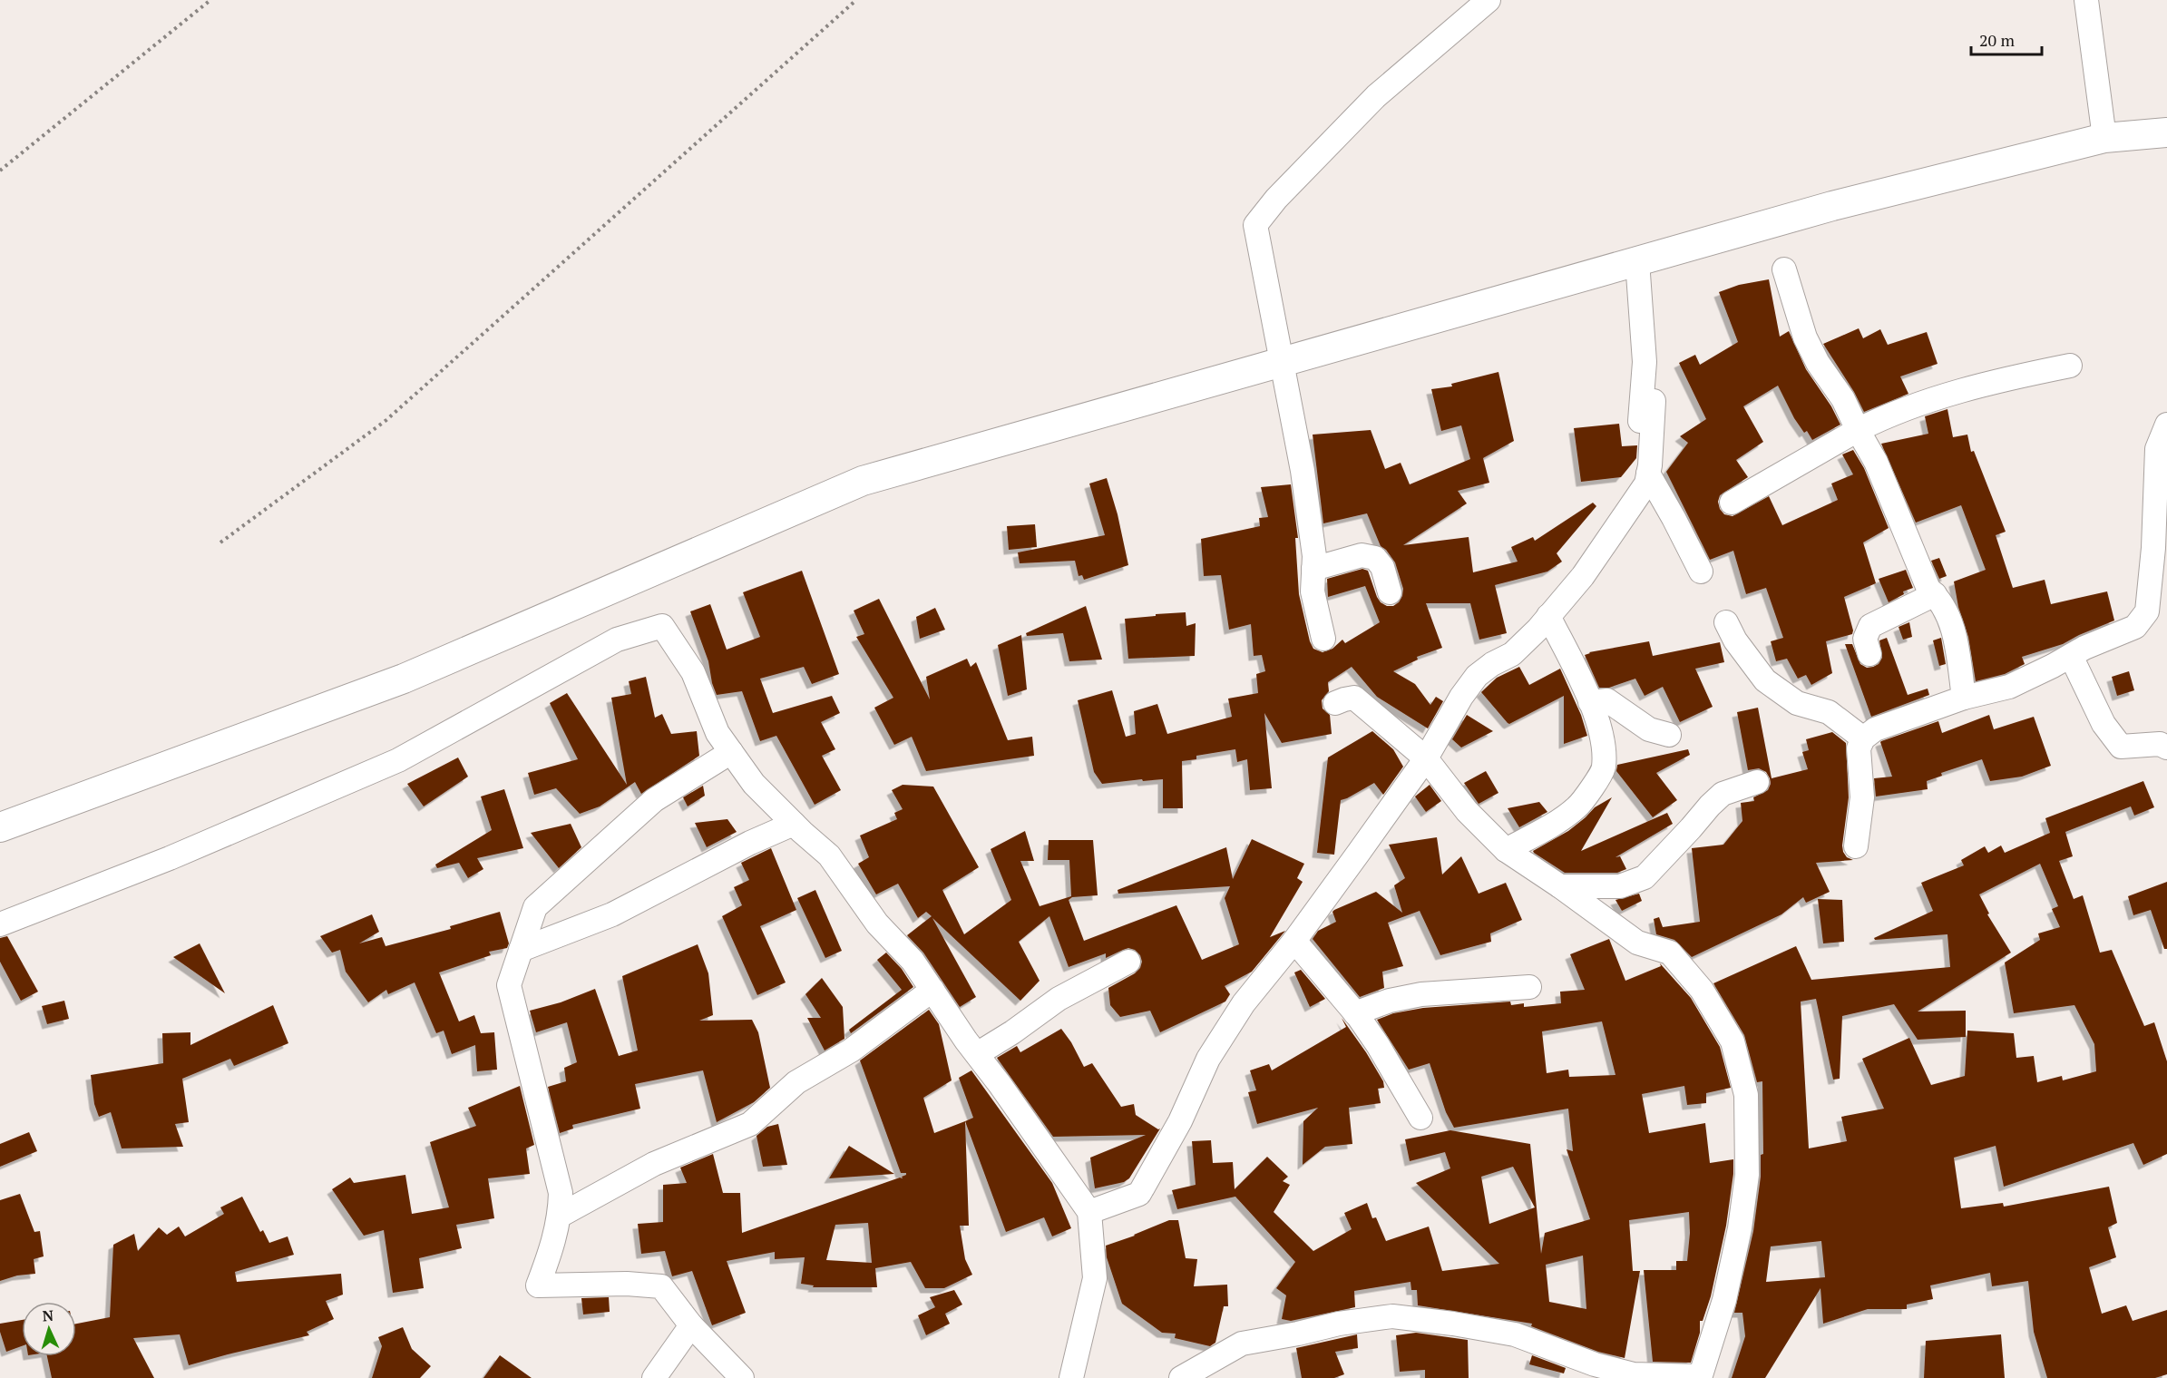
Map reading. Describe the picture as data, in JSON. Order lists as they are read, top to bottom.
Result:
{
  "scale_bar": "20 m",
  "north": "top"
}
